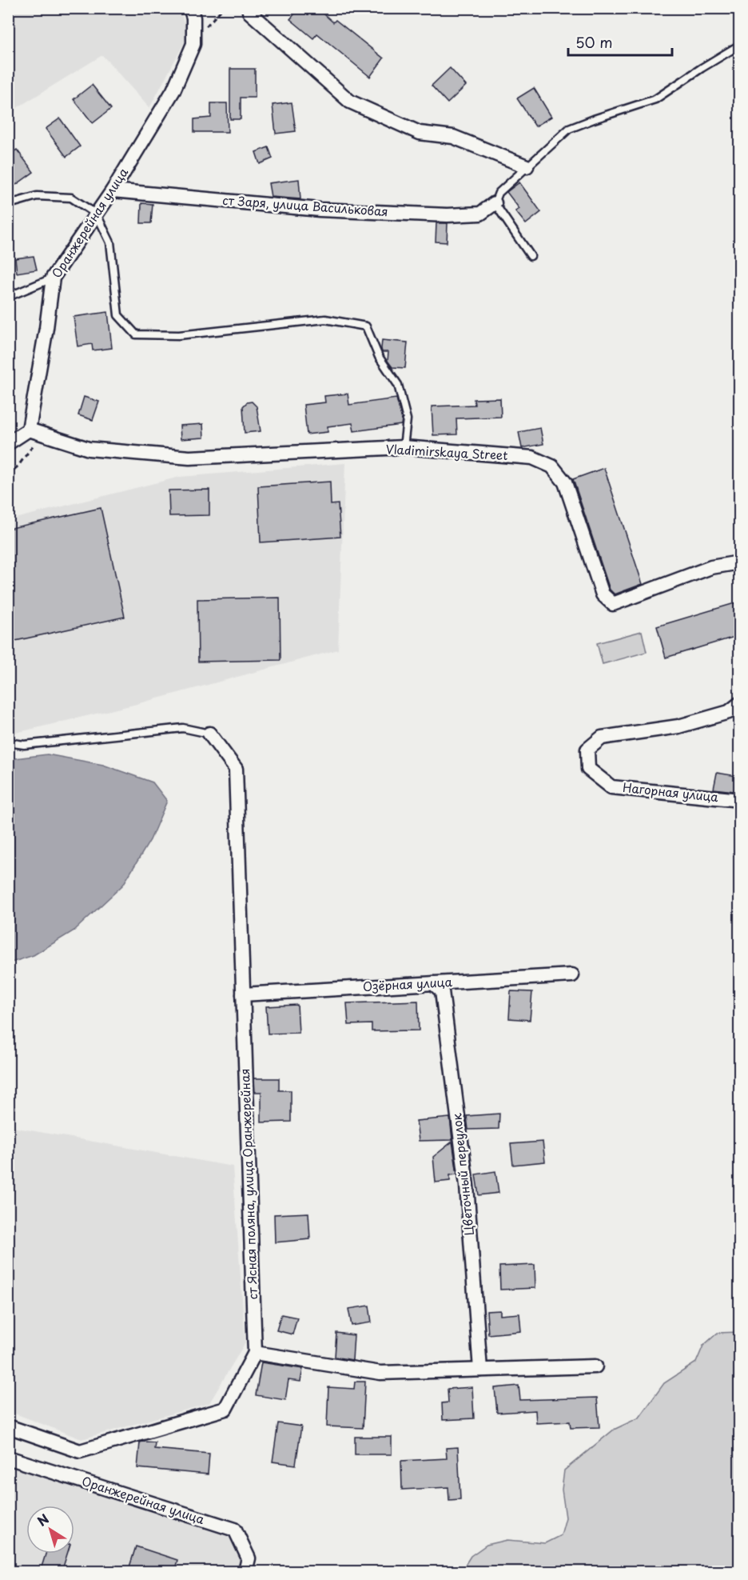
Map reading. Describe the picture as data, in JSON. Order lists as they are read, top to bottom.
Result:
{
  "streets": {
    "street": [
      "ст Заря, улица Васильковая",
      "Оранжерейная улица",
      "Vladimirskaya Street",
      "Нагорная улица",
      "Озёрная улица",
      "Цветочный переулок",
      "ст Ясная поляна, улица Оранжерейная"
    ]
  },
  "crossings": [
    ["ст Заря, улица Васильковая", "Оранжерейная улица"],
    ["Оранжерейная улица", "Vladimirskaya Street"],
    ["Озёрная улица", "Цветочный переулок"],
    ["Озёрная улица", "ст Ясная поляна, улица Оранжерейная"]
  ],
  "scale_bar": "50 m",
  "north": "top left"
}
